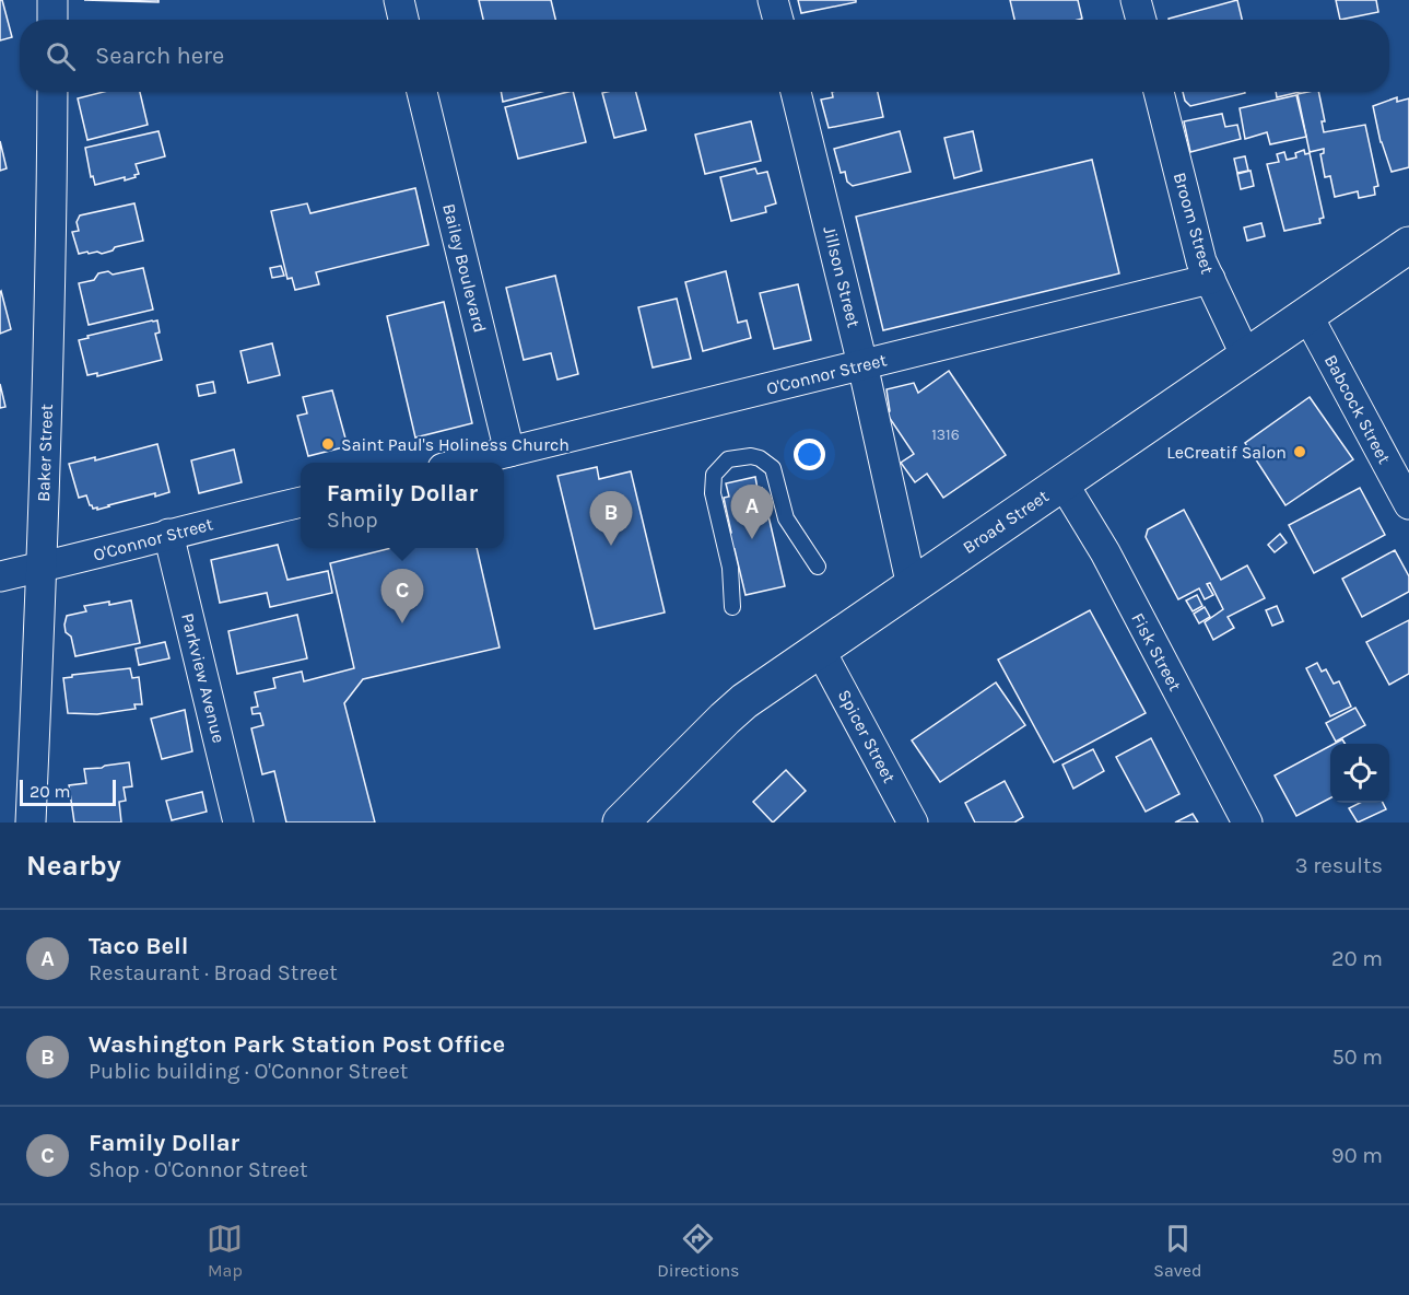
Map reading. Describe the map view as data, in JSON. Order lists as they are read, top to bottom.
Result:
{
  "streets": {
    "main road": ["Broad Street"],
    "street": [
      "Broom Street",
      "Bailey Boulevard",
      "Jillson Street",
      "O'Connor Street",
      "Babcock Street",
      "Baker Street",
      "Fisk Street",
      "Parkview Avenue",
      "Spicer Street"
    ]
  },
  "crossings": [
    ["Broom Street", "O'Connor Street"],
    ["Broom Street", "Broad Street"],
    ["Bailey Boulevard", "O'Connor Street"],
    ["Jillson Street", "O'Connor Street"],
    ["Jillson Street", "Broad Street"],
    ["O'Connor Street", "Baker Street"],
    ["O'Connor Street", "Parkview Avenue"],
    ["Babcock Street", "Broad Street"],
    ["Broad Street", "Fisk Street"],
    ["Broad Street", "Spicer Street"]
  ],
  "places": ["Saint Paul's Holiness Church", "LeCreatif Salon"],
  "house_numbers": ["1316"],
  "scale_bar": "20 m",
  "page": {
    "search": "Search here",
    "popup": ["Family Dollar", "Shop"],
    "pins": ["A", "B", "C"],
    "scale": "20 m",
    "heading": ["Nearby", "3 results"],
    "list": [
      {
        "mark": "A",
        "name": "Taco Bell",
        "note": "Restaurant · Broad Street",
        "value": "20 m"
      },
      {
        "mark": "B",
        "name": "Washington Park Station Post Office",
        "note": "Public building · O'Connor Street",
        "value": "50 m"
      },
      {
        "mark": "C",
        "name": "Family Dollar",
        "note": "Shop · O'Connor Street",
        "value": "90 m"
      }
    ],
    "nav": ["Map", "Directions", "Saved"]
  }
}
